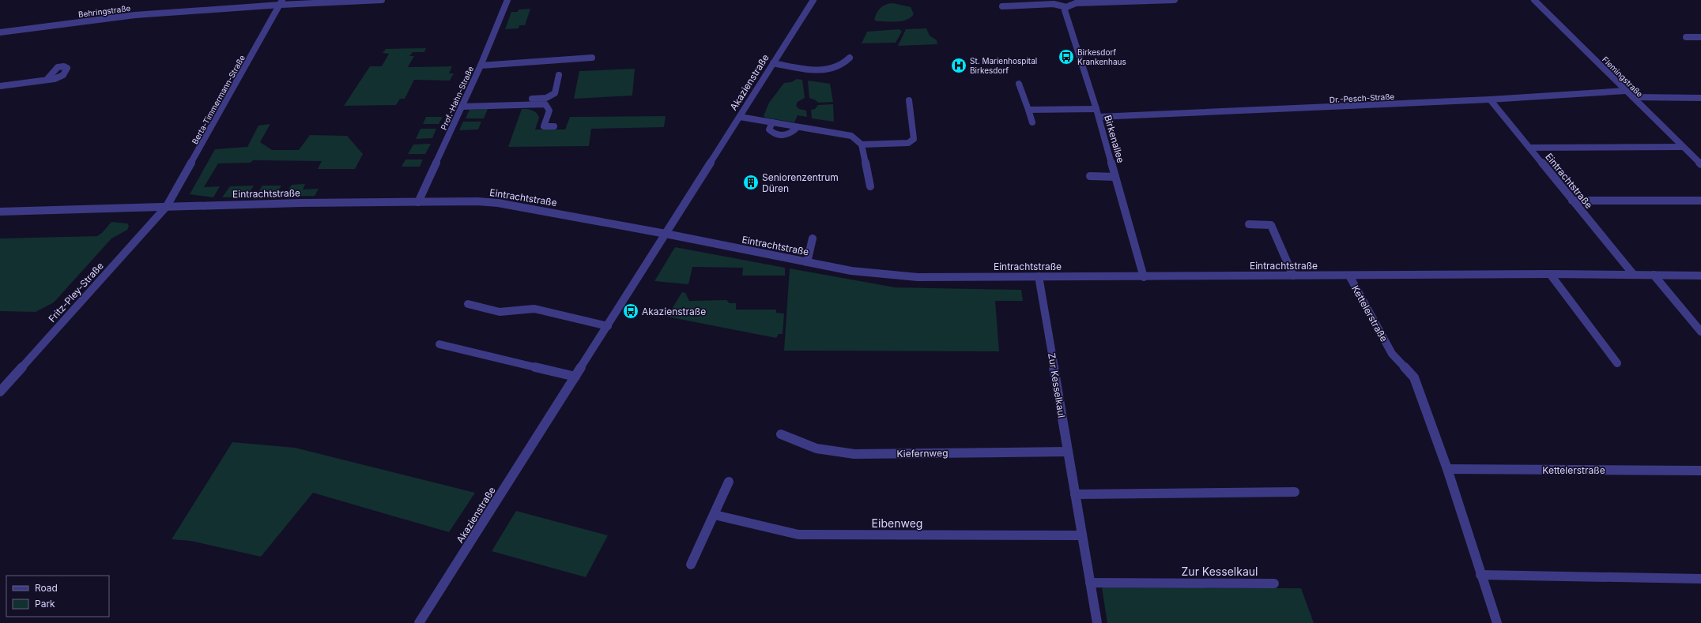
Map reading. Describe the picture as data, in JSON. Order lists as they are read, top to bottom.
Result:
{
  "streets": {
    "street": [
      "Behringstraße",
      "Flemingstraße",
      "Akazienstraße",
      "Prof.-Hahn-Straße",
      "Dr.-Pesch-Straße",
      "Berta-Timmermann-Straße",
      "Birkenallee",
      "Eintrachtstraße",
      "Fritz-Pley-Straße",
      "Kettelerstraße",
      "Zur Kesselkaul",
      "Kiefernweg",
      "Eibenweg"
    ]
  },
  "crossings": [
    ["Behringstraße", "Berta-Timmermann-Straße"],
    ["Flemingstraße", "Dr.-Pesch-Straße"],
    ["Akazienstraße", "Eintrachtstraße"],
    ["Prof.-Hahn-Straße", "Eintrachtstraße"],
    ["Dr.-Pesch-Straße", "Birkenallee"],
    ["Dr.-Pesch-Straße", "Eintrachtstraße"],
    ["Berta-Timmermann-Straße", "Eintrachtstraße"],
    ["Berta-Timmermann-Straße", "Fritz-Pley-Straße"],
    ["Birkenallee", "Eintrachtstraße"],
    ["Eintrachtstraße", "Fritz-Pley-Straße"],
    ["Eintrachtstraße", "Kettelerstraße"],
    ["Eintrachtstraße", "Zur Kesselkaul"],
    ["Zur Kesselkaul", "Kiefernweg"],
    ["Zur Kesselkaul", "Eibenweg"]
  ],
  "places": {
    "bus stop": ["Birkesdorf Krankenhaus", "Akazienstraße"],
    "hospital": ["St. Marienhospital Birkesdorf"],
    "building": ["Seniorenzentrum Düren"]
  },
  "legend": ["Road", "Park"]
}
